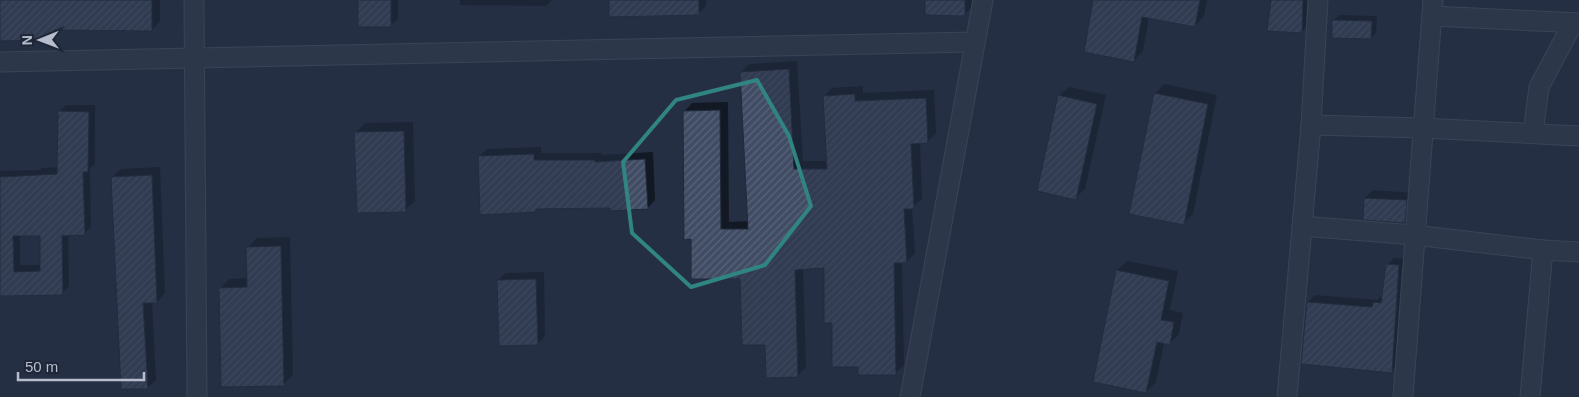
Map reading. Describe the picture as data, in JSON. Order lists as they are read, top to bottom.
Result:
{
  "scale_bar": "50 m",
  "north": "left"
}
